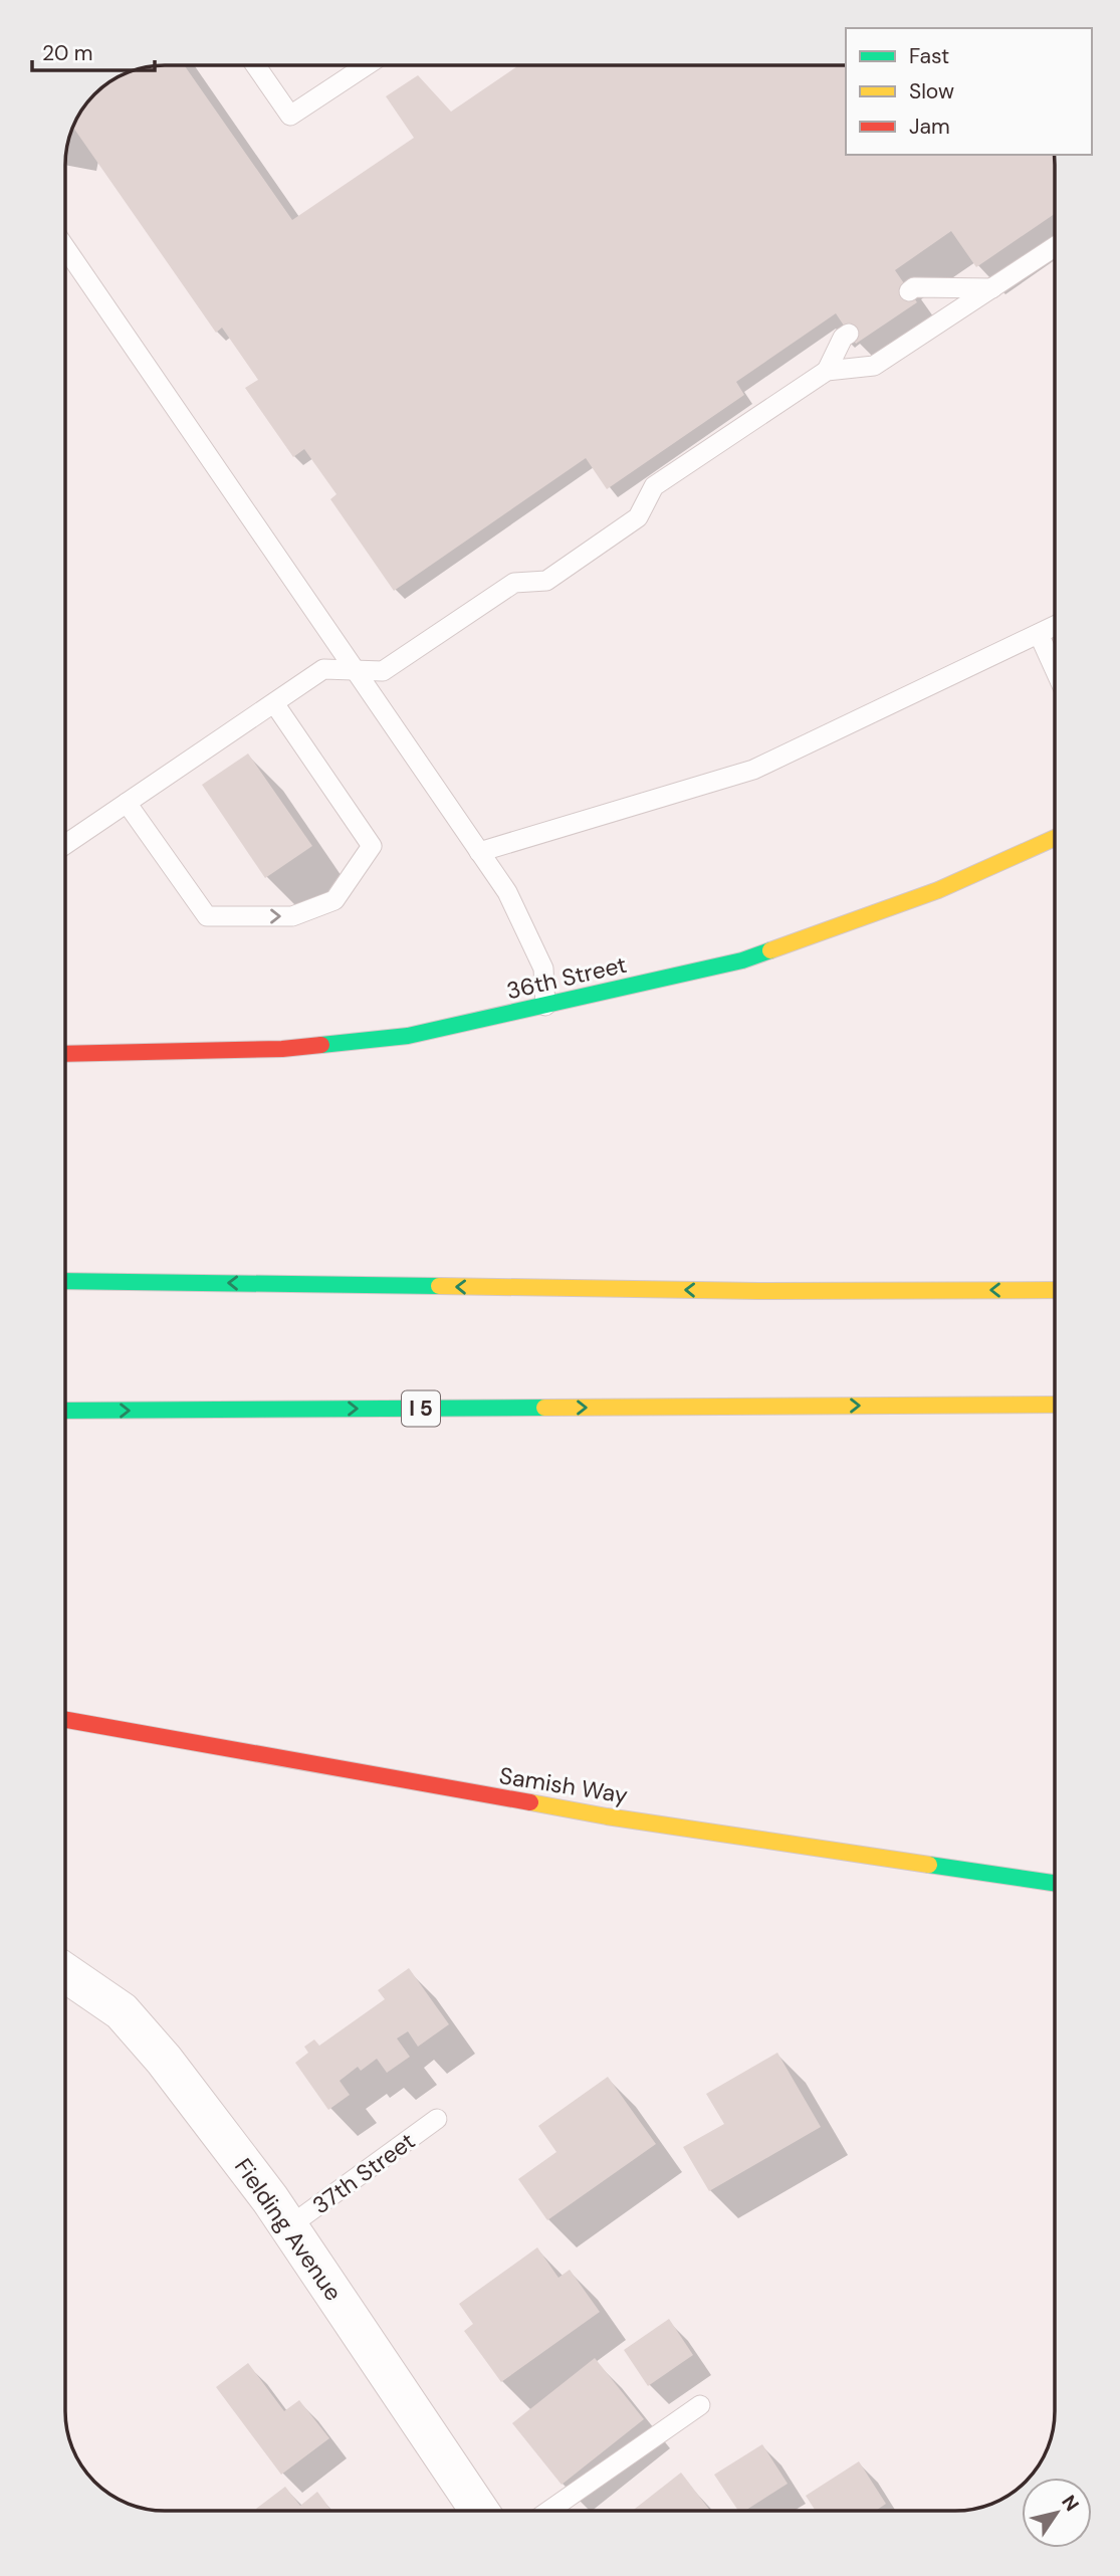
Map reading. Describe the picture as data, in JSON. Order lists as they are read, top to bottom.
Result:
{
  "streets": {
    "main road": ["36th Street", "I 5", "Samish Way"],
    "street": ["Fielding Avenue"],
    "lane": ["37th Street"]
  },
  "crossings": [
    ["37th Street", "Fielding Avenue"]
  ],
  "legend": ["Fast", "Slow", "Jam"],
  "scale_bar": "20 m",
  "north": "top right"
}
